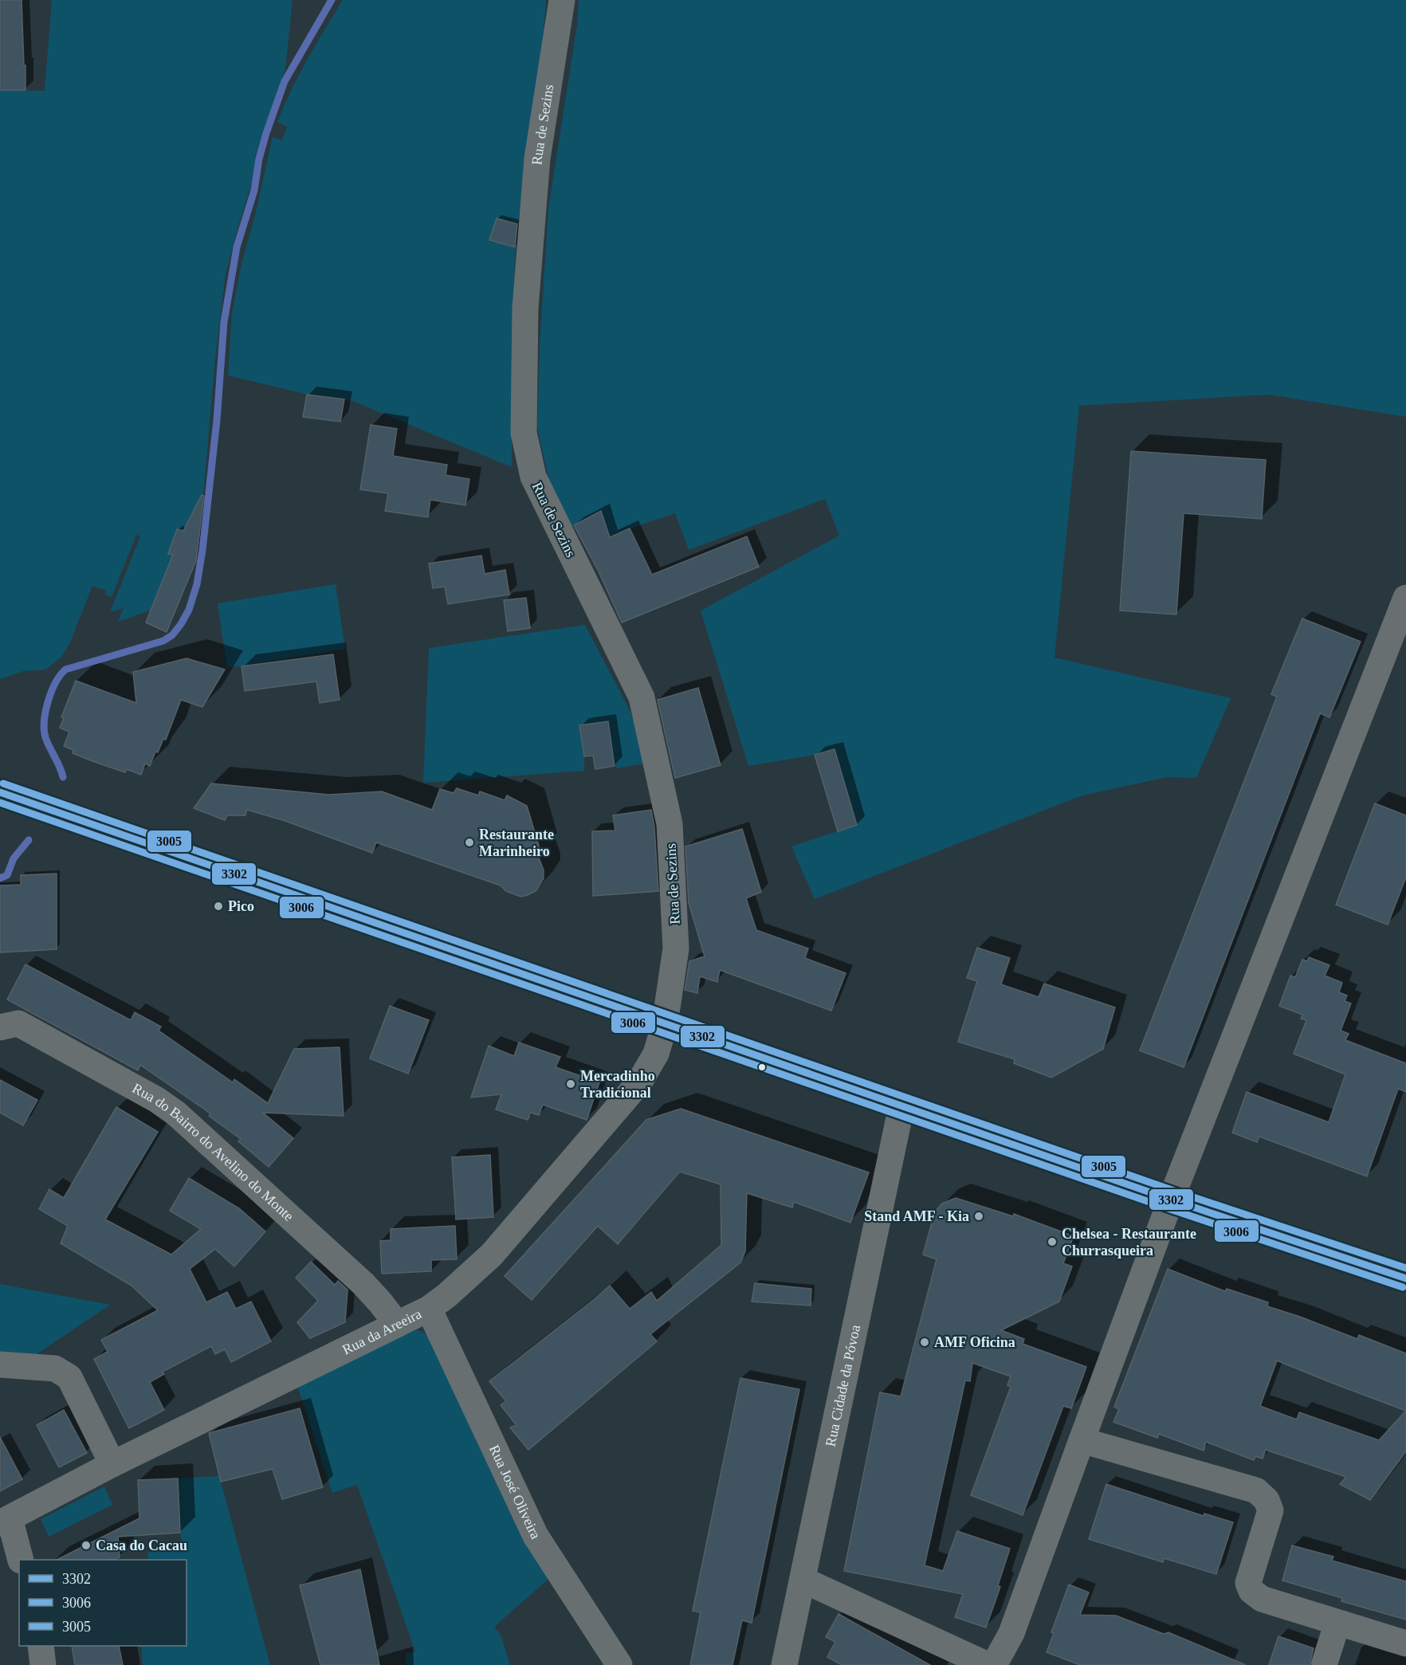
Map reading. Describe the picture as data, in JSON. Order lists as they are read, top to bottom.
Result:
{
  "streets": {
    "street": [
      "Rua de Sezins",
      "Rua do Bairro do Avelino do Monte",
      "Rua da Areeira",
      "Rua Cidade da Póvoa",
      "Rua José Oliveira"
    ]
  },
  "crossings": [
    ["Rua de Sezins", "Rua da Areeira"],
    ["Rua do Bairro do Avelino do Monte", "Rua da Areeira"],
    ["Rua da Areeira", "Rua José Oliveira"]
  ],
  "places": [
    "Restaurante Marinheiro",
    "Pico",
    "Mercadinho Tradicional",
    "Stand AMF - Kia",
    "Chelsea - Restaurante Churrasqueira",
    "AMF Oficina",
    "Casa do Cacau"
  ],
  "lines": ["transit line 3005", "transit line 3302", "transit line 3006"],
  "legend": ["3302", "3006", "3005"]
}
